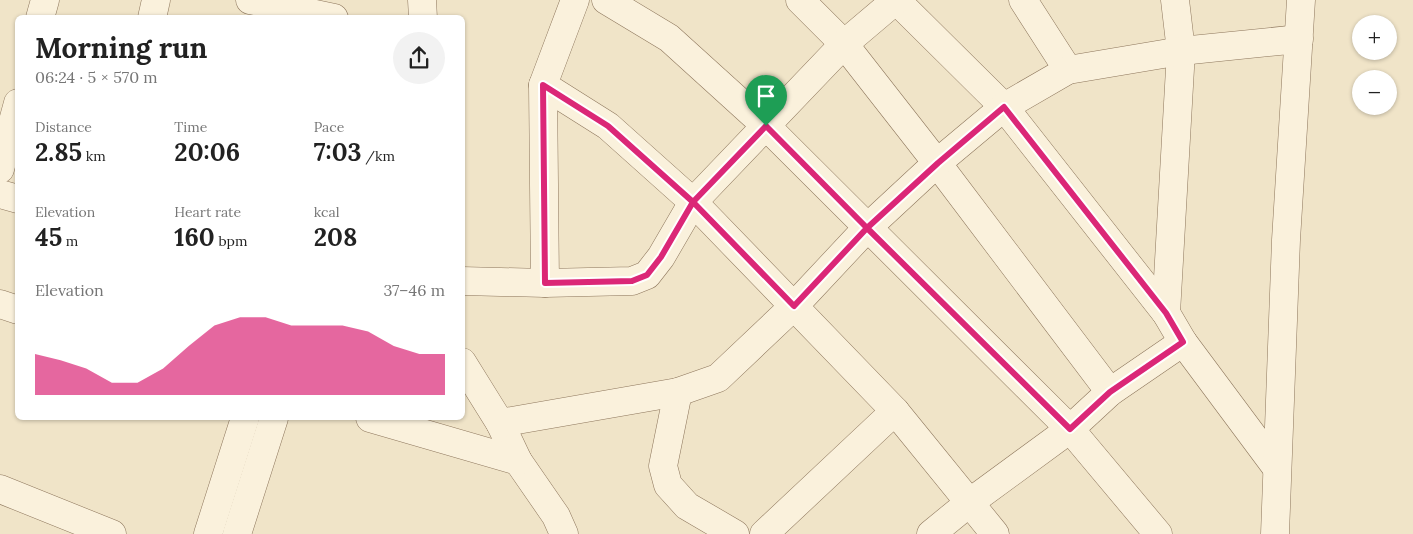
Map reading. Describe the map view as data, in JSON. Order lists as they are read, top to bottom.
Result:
{
  "page": {
    "map_buttons": ["+", "−"],
    "heading": ["Morning run", "06:24 · 5 × 570 m"],
    "stats": [
      ["Distance", "2.85 km"],
      ["Time", "20:06"],
      ["Pace", "7:03 /km"],
      ["Elevation", "45 m"],
      ["Heart rate", "160 bpm"],
      ["kcal", "208"]
    ],
    "chart": ["Elevation", "37–46 m"]
  }
}
